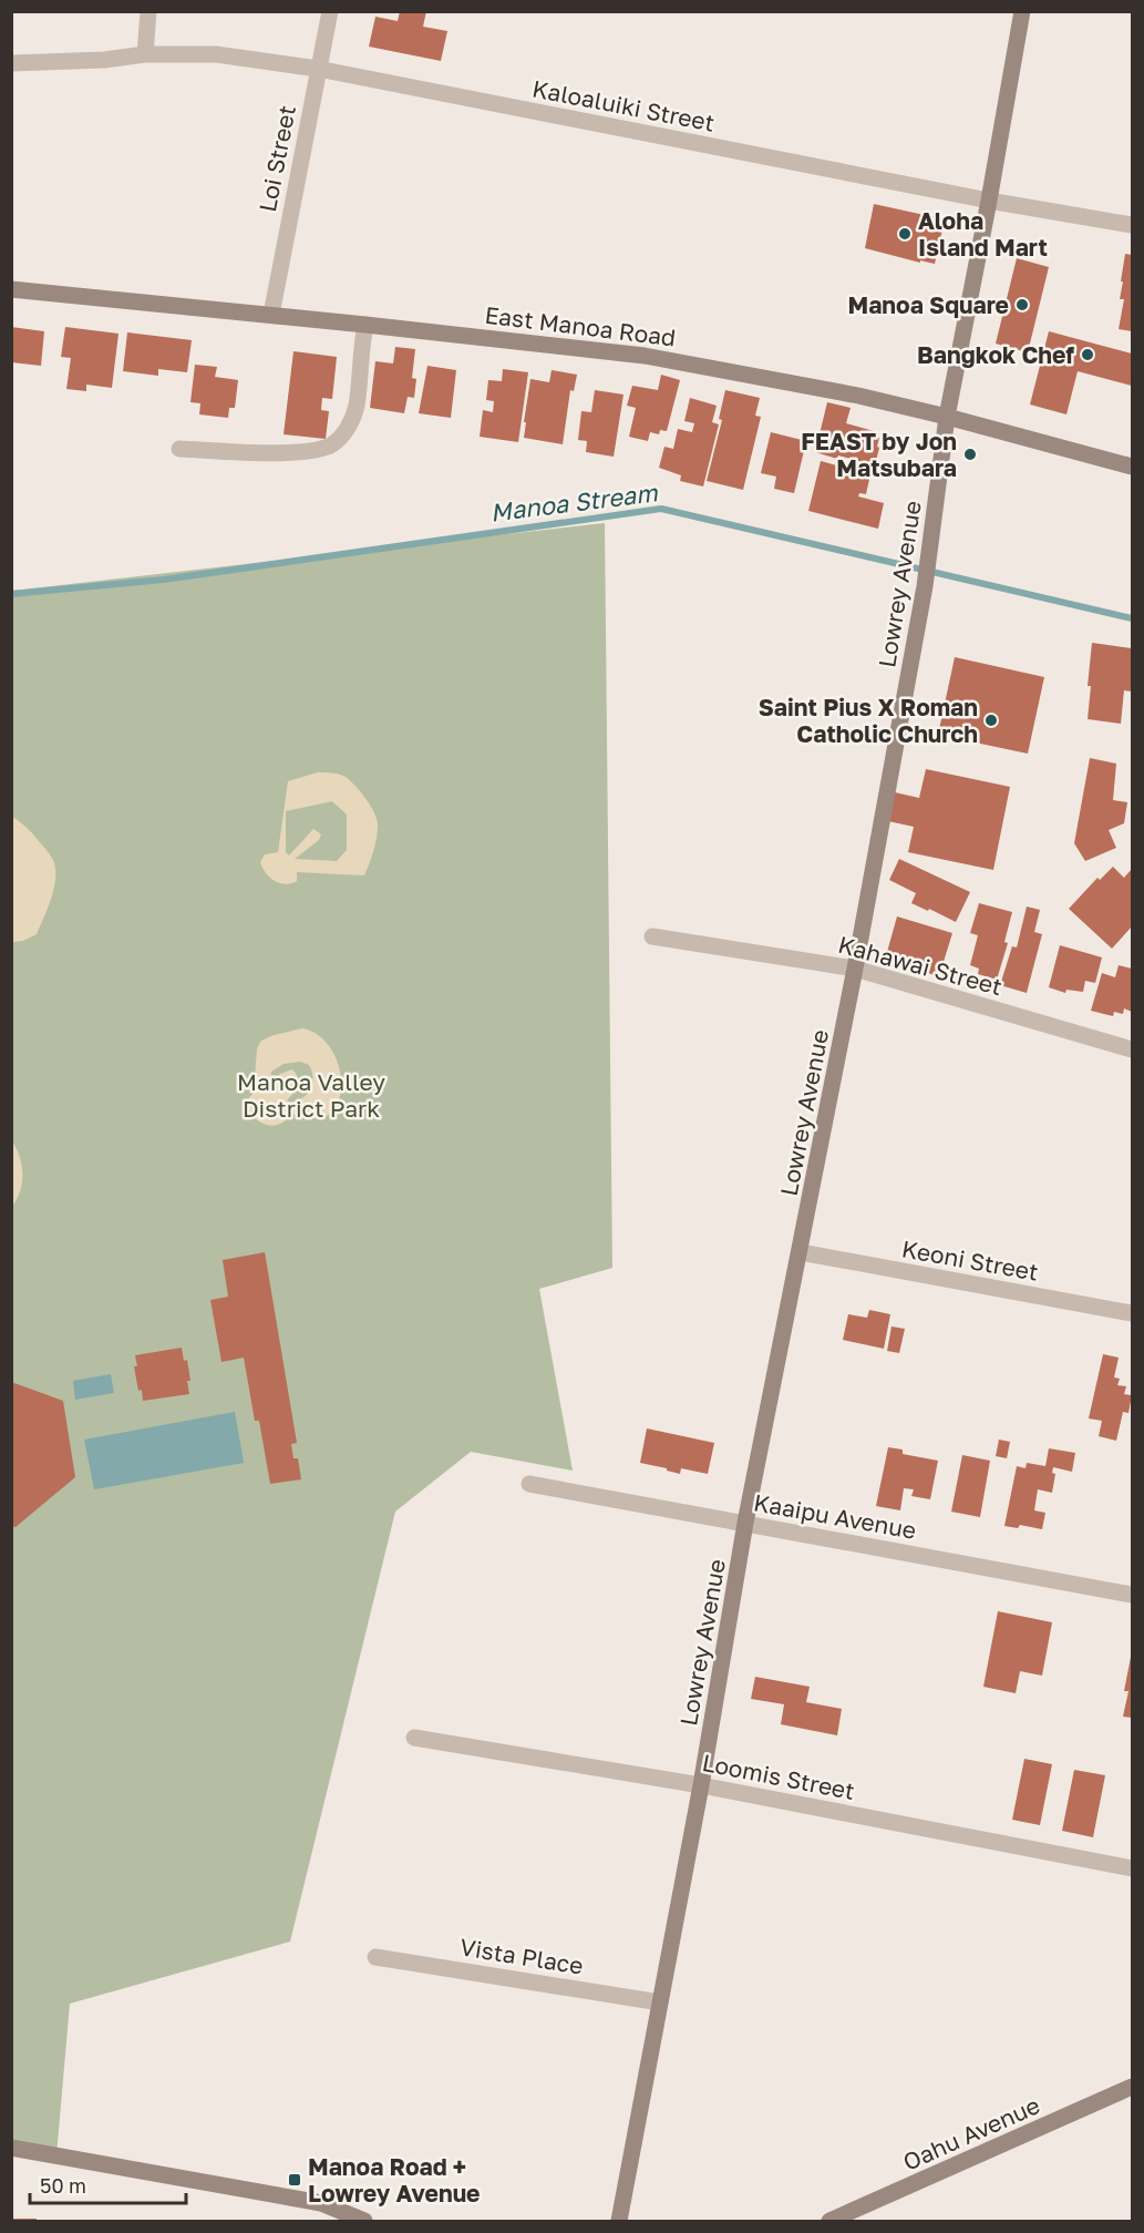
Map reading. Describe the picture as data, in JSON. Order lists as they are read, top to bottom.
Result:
{
  "streets": {
    "street": [
      "Kaloaluiki Street",
      "Loi Street",
      "East Manoa Road",
      "Lowrey Avenue",
      "Kahawai Street",
      "Keoni Street",
      "Kaaipu Avenue",
      "Loomis Street",
      "Vista Place",
      "Oahu Avenue"
    ]
  },
  "crossings": [
    ["Kaloaluiki Street", "Loi Street"],
    ["Kaloaluiki Street", "Lowrey Avenue"],
    ["Loi Street", "East Manoa Road"],
    ["East Manoa Road", "Lowrey Avenue"],
    ["Lowrey Avenue", "Kahawai Street"],
    ["Lowrey Avenue", "Keoni Street"],
    ["Lowrey Avenue", "Kaaipu Avenue"],
    ["Lowrey Avenue", "Loomis Street"],
    ["Lowrey Avenue", "Vista Place"]
  ],
  "water": ["Manoa Stream"],
  "parks": ["Manoa Valley District Park"],
  "places": {
    "other": [
      "Aloha Island Mart",
      "Manoa Square",
      "Bangkok Chef",
      "FEAST by Jon Matsubara",
      "Saint Pius X Roman Catholic Church"
    ],
    "transit": ["Manoa Road + Lowrey Avenue"]
  },
  "scale_bar": "50 m"
}
